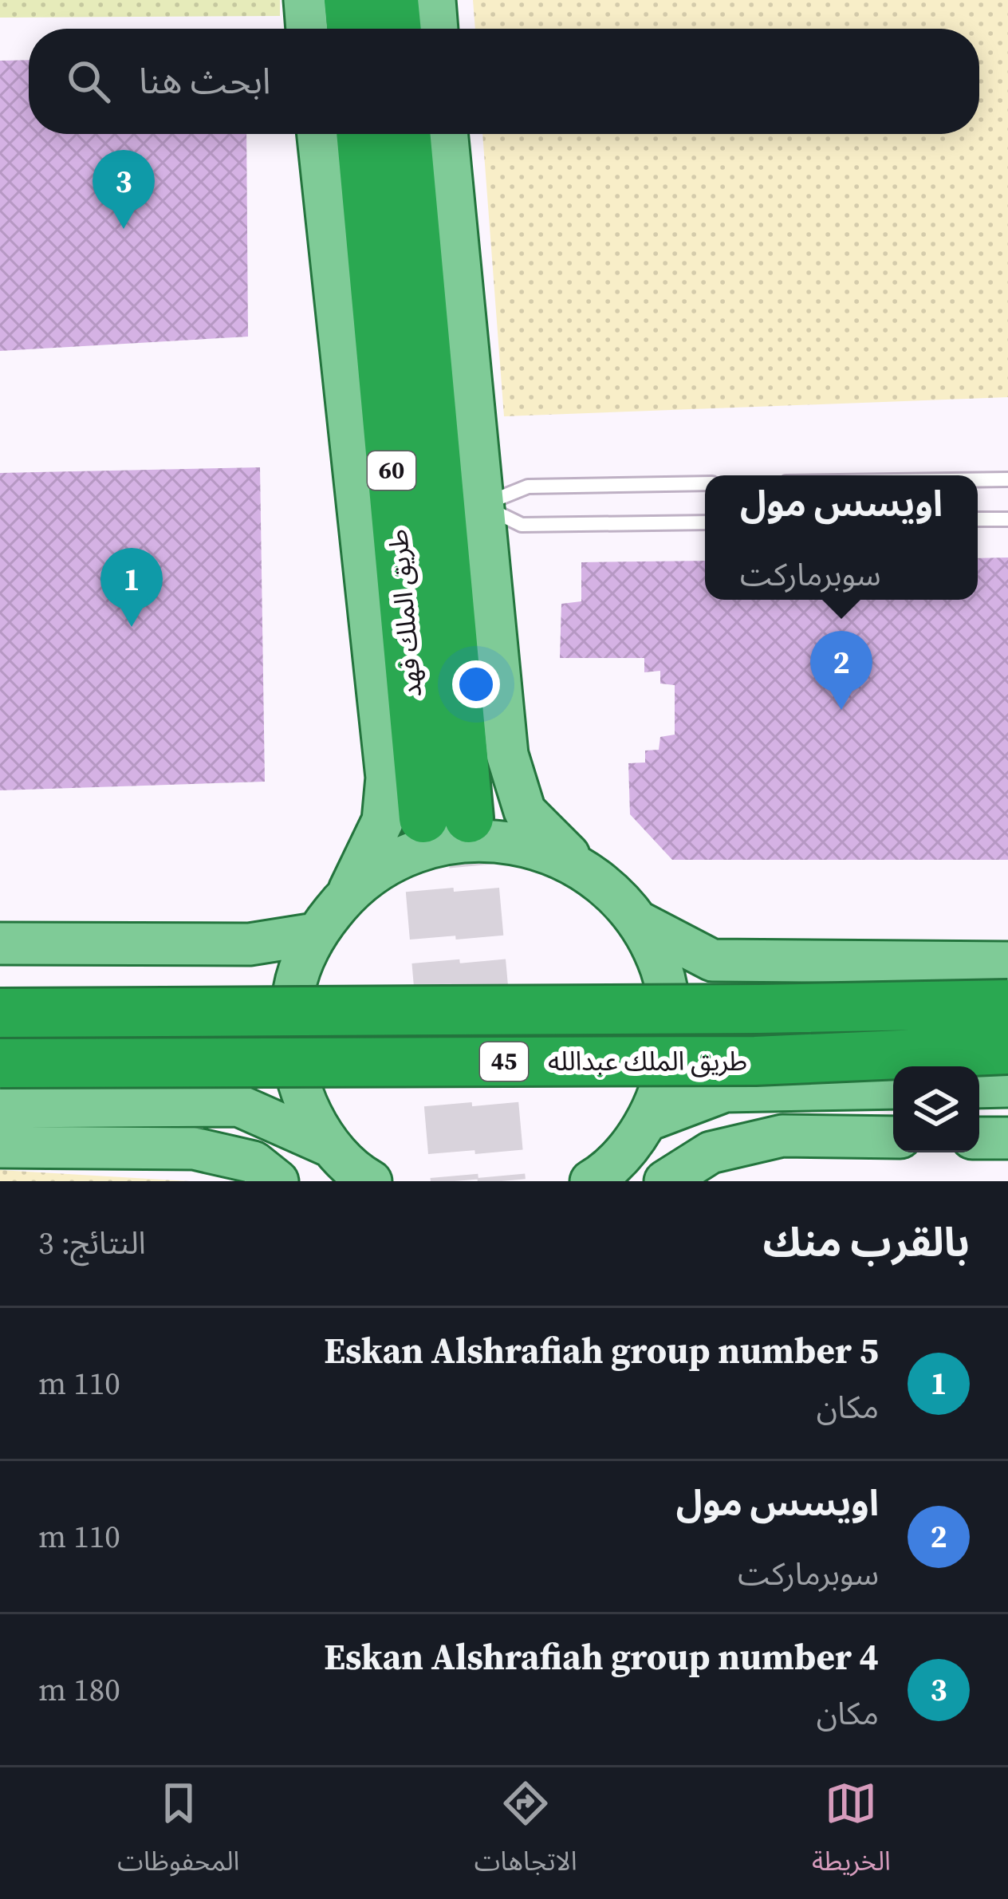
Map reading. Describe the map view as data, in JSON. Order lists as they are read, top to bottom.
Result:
{
  "streets": {
    "highway": [
      "60",
      "طريق الملك فهد",
      "طريق الملك عبدالله",
      "45"
    ]
  },
  "page": {
    "search": "ابحث هنا",
    "pins": ["3", "1", "2"],
    "popup": ["اويسس مول", "سوبرماركت"],
    "heading": ["بالقرب منك", "النتائج: 3"],
    "list": [
      {
        "mark": "1",
        "name": "Eskan Alshrafiah group number 5",
        "note": "مكان",
        "value": "110 m"
      },
      {
        "mark": "2",
        "name": "اويسس مول",
        "note": "سوبرماركت",
        "value": "110 m"
      },
      {
        "mark": "3",
        "name": "Eskan Alshrafiah group number 4",
        "note": "مكان",
        "value": "180 m"
      }
    ],
    "nav": ["الخريطة", "الاتجاهات", "المحفوظات"]
  }
}
